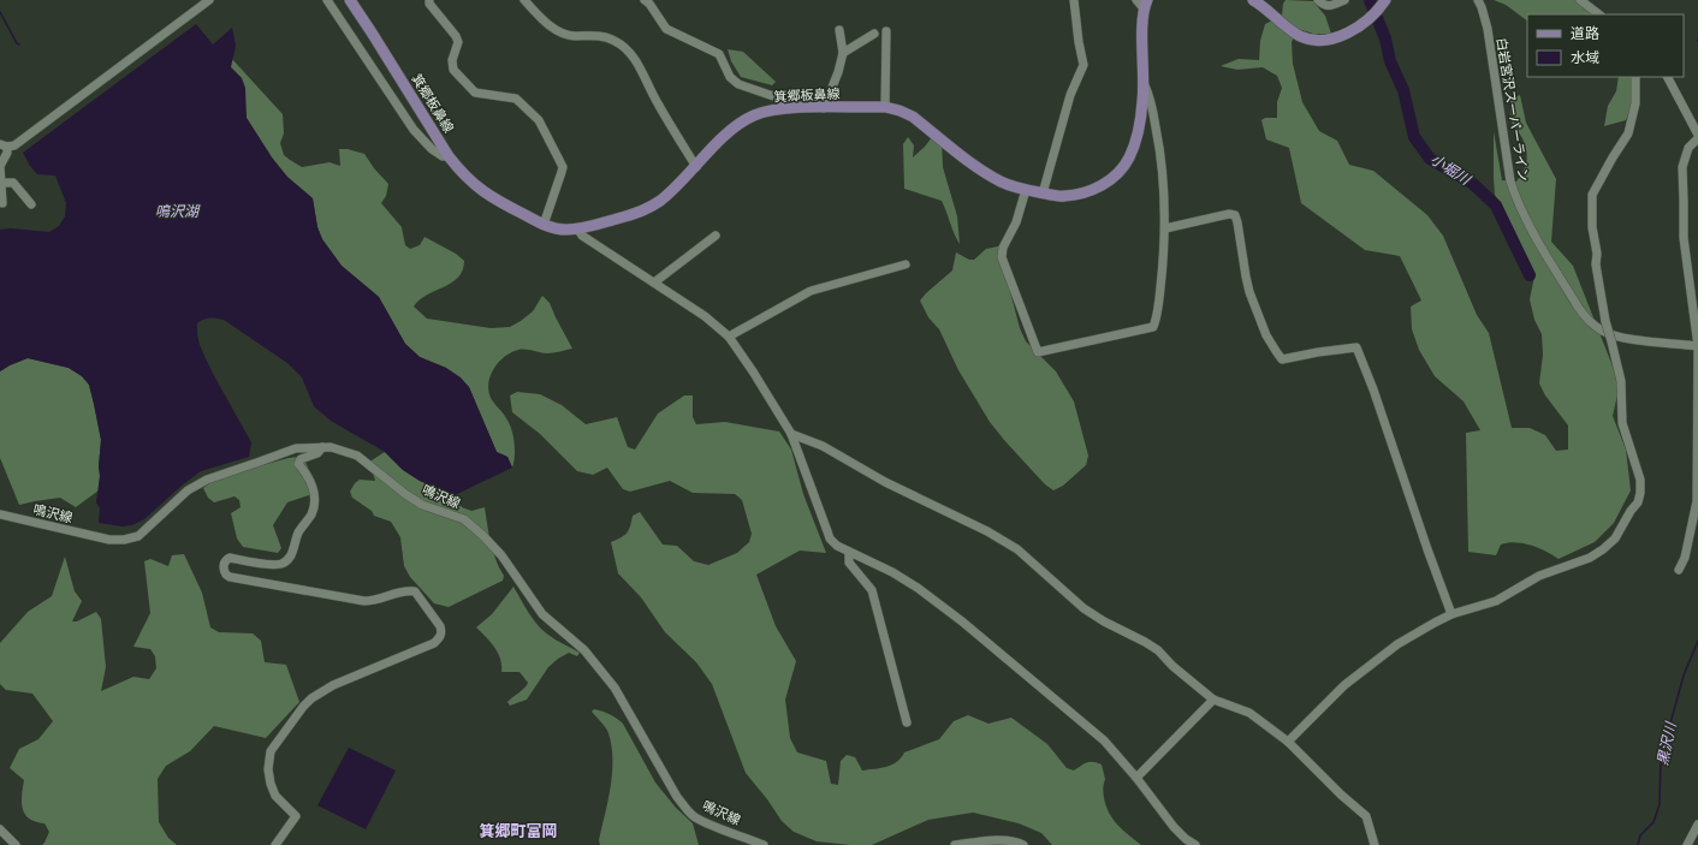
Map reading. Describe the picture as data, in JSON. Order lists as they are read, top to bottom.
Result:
{
  "streets": {
    "main road": ["箕郷板鼻線"],
    "street": ["白岩宮沢スーパーライン", "鳴沢線"]
  },
  "districts": ["箕郷町富岡"],
  "water": ["小堀川", "鳴沢湖", "黒沢川"],
  "legend": ["道路", "水域"]
}
